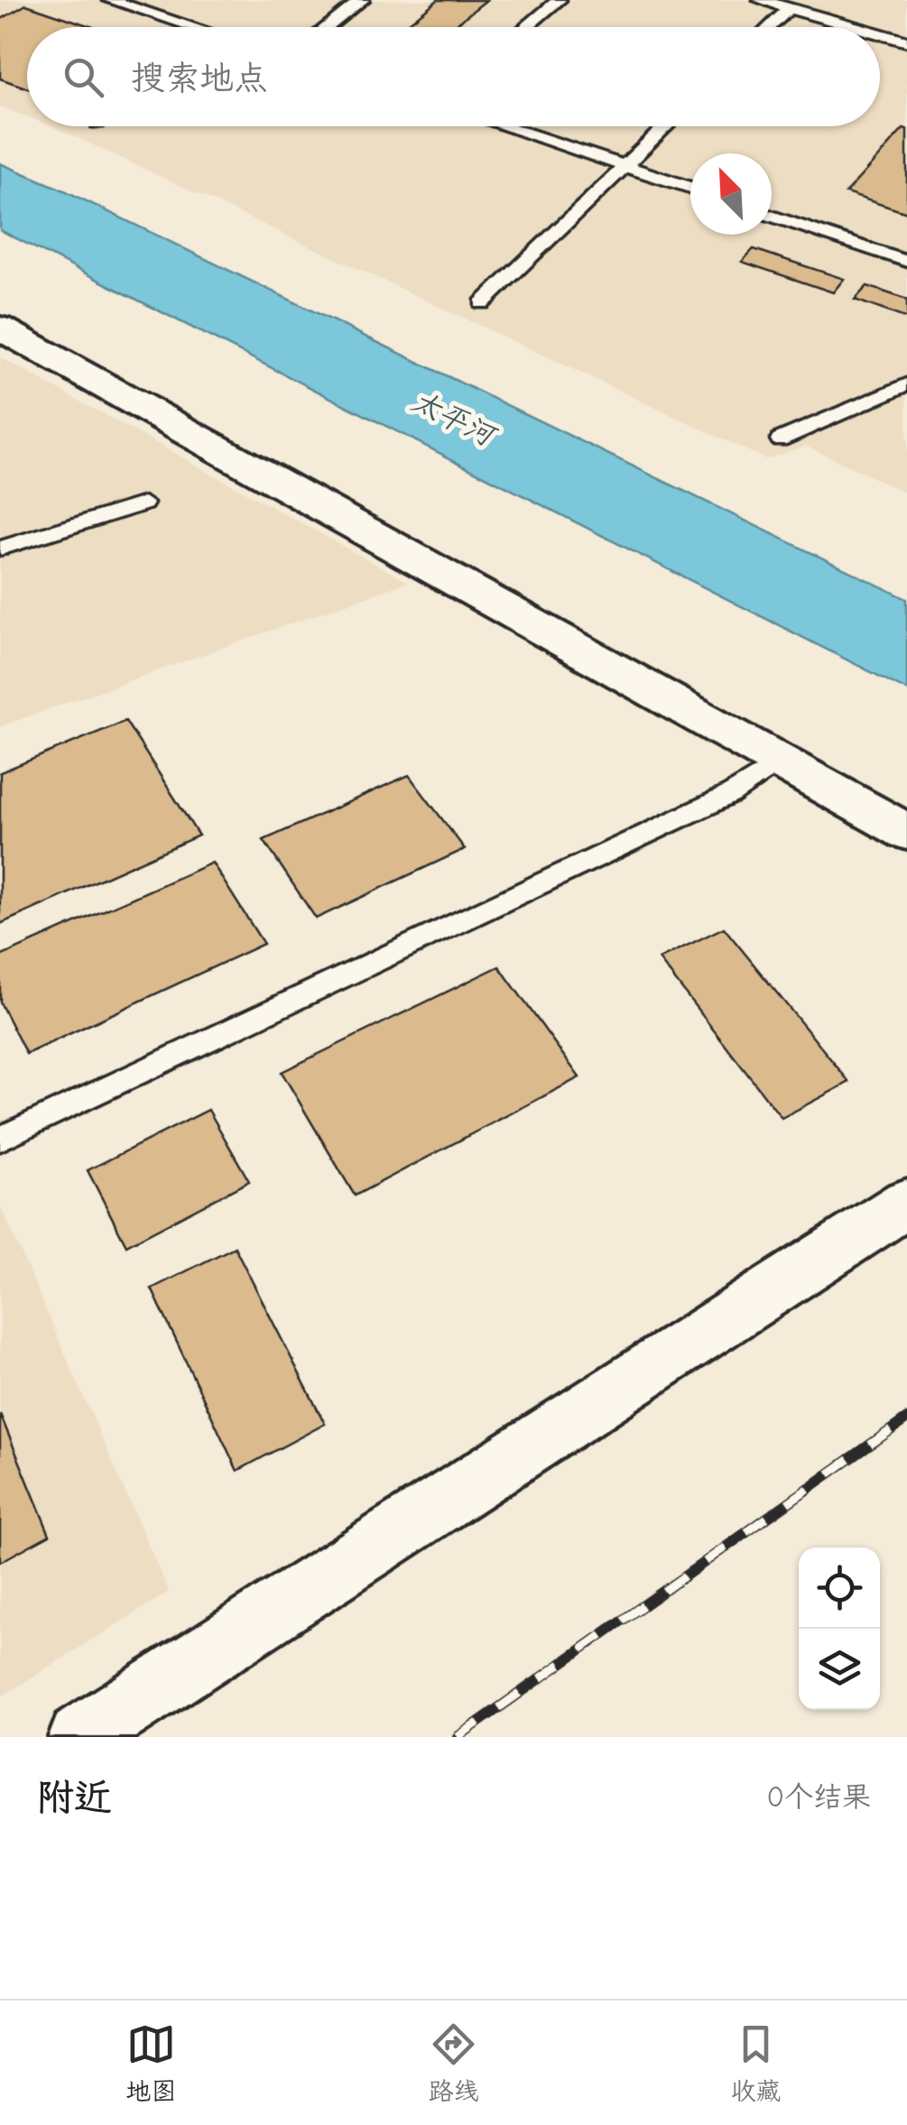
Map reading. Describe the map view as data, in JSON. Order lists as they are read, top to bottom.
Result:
{
  "water": ["太平河"],
  "north": "top left",
  "page": {
    "search": "搜索地点",
    "heading": ["附近", "0个结果"],
    "nav": ["地图", "路线", "收藏"]
  }
}
